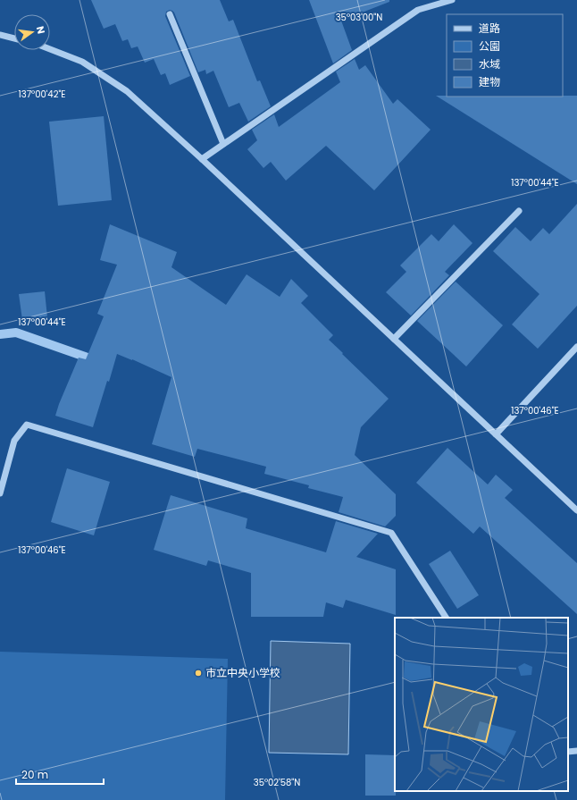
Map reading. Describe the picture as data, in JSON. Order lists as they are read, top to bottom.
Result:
{
  "places": ["市立中央小学校"],
  "legend": [
    "道路",
    "公園",
    "水域",
    "建物"
  ],
  "scale_bar": "20 m",
  "north": "right",
  "coordinates": [
    "35°03'00\"N",
    "137°00'42\"E",
    "137°00'44\"E",
    "137°00'46\"E",
    "35°02'58\"N"
  ]
}
